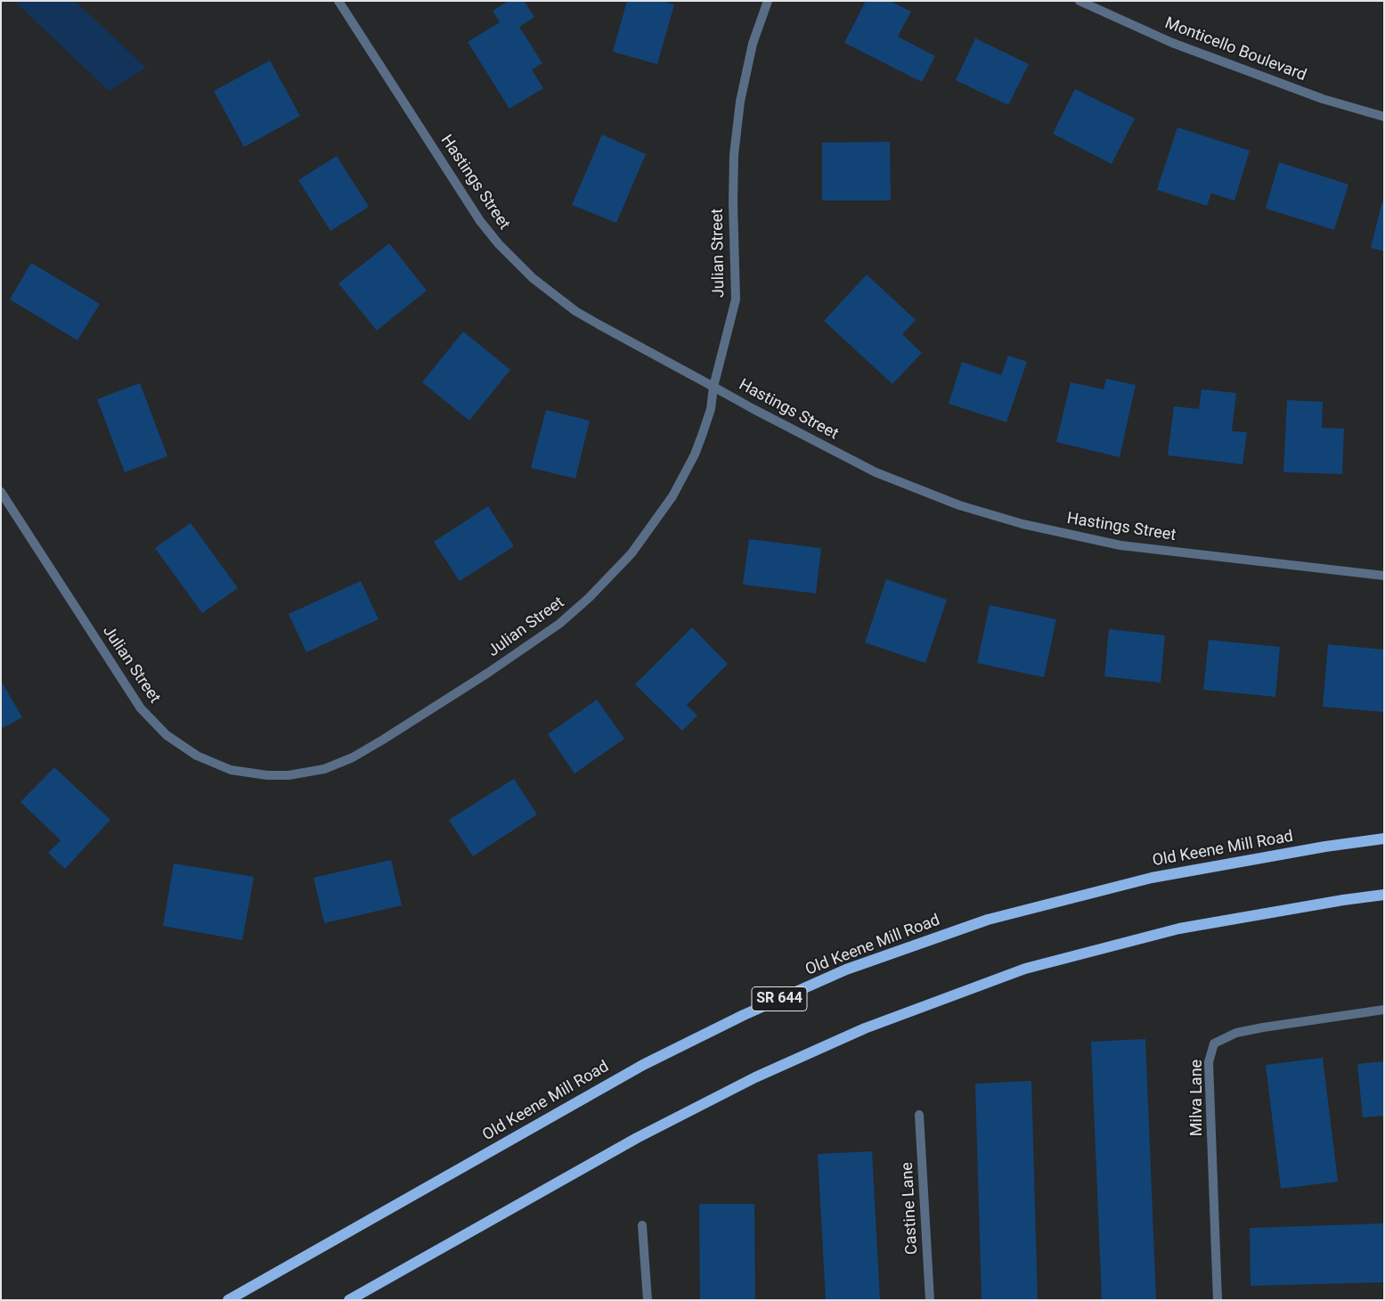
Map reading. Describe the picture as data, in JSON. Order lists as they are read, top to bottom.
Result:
{
  "streets": {
    "main road": ["Old Keene Mill Road", "SR 644"],
    "street": [
      "Monticello Boulevard",
      "Hastings Street",
      "Julian Street",
      "Milva Lane",
      "Castine Lane"
    ]
  },
  "crossings": [
    ["Hastings Street", "Julian Street"]
  ]
}
